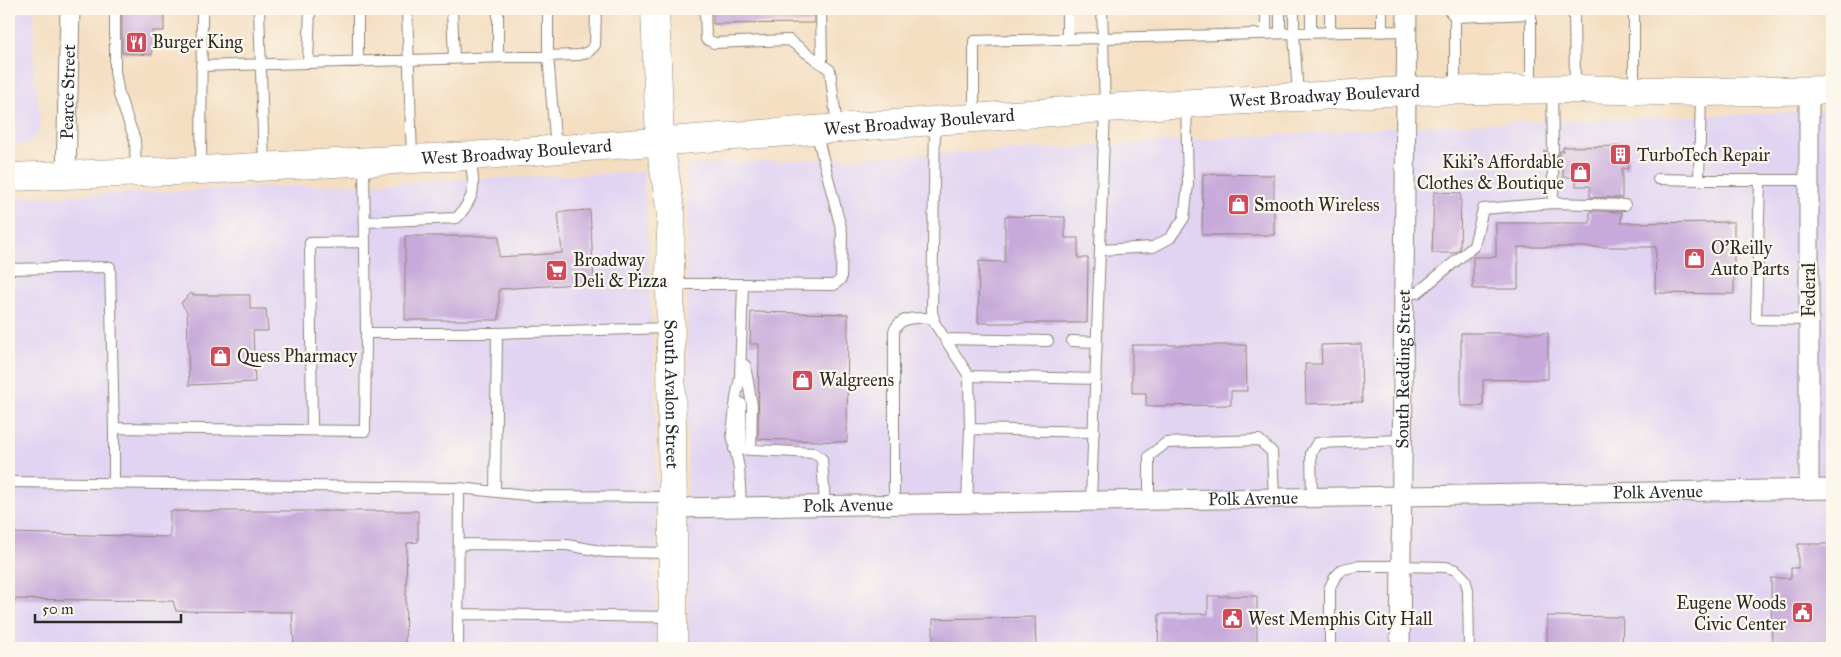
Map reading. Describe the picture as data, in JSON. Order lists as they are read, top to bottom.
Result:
{
  "streets": {
    "main road": ["West Broadway Boulevard", "South Avalon Street"],
    "street": [
      "Pearce Street",
      "Federal",
      "South Redding Street",
      "Polk Avenue"
    ]
  },
  "crossings": [
    ["Pearce Street", "West Broadway Boulevard"],
    ["West Broadway Boulevard", "Federal"],
    ["West Broadway Boulevard", "South Redding Street"],
    ["West Broadway Boulevard", "South Avalon Street"],
    ["Federal", "Polk Avenue"],
    ["South Redding Street", "Polk Avenue"],
    ["South Avalon Street", "Polk Avenue"]
  ],
  "places": {
    "restaurant": ["Burger King"],
    "building": ["TurboTech Repair"],
    "shop": [
      "Kiki's Affordable Clothes & Boutique",
      "Smooth Wireless",
      "O'Reilly Auto Parts",
      "Quess Pharmacy",
      "Walgreens"
    ],
    "supermarket": ["Broadway Deli & Pizza"],
    "public building": ["Eugene Woods Civic Center", "West Memphis City Hall"]
  },
  "scale_bar": "50 m"
}
